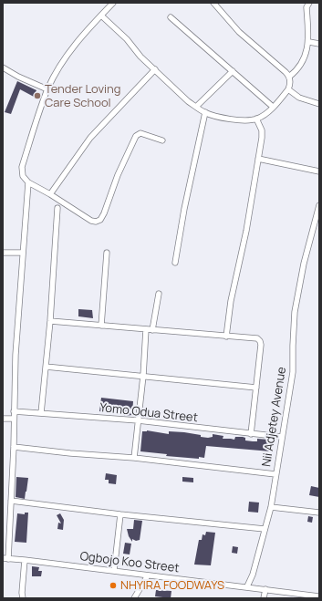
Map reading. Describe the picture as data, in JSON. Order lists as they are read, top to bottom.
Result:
{
  "streets": {
    "street": ["Yomo Odua Street", "Nii Adjetey Avenue", "Ogbojo Koo Street"]
  },
  "crossings": [
    ["Yomo Odua Street", "Nii Adjetey Avenue"],
    ["Nii Adjetey Avenue", "Ogbojo Koo Street"]
  ],
  "places": ["Tender Loving Care School", "NHYIRA FOODWAYS"]
}
